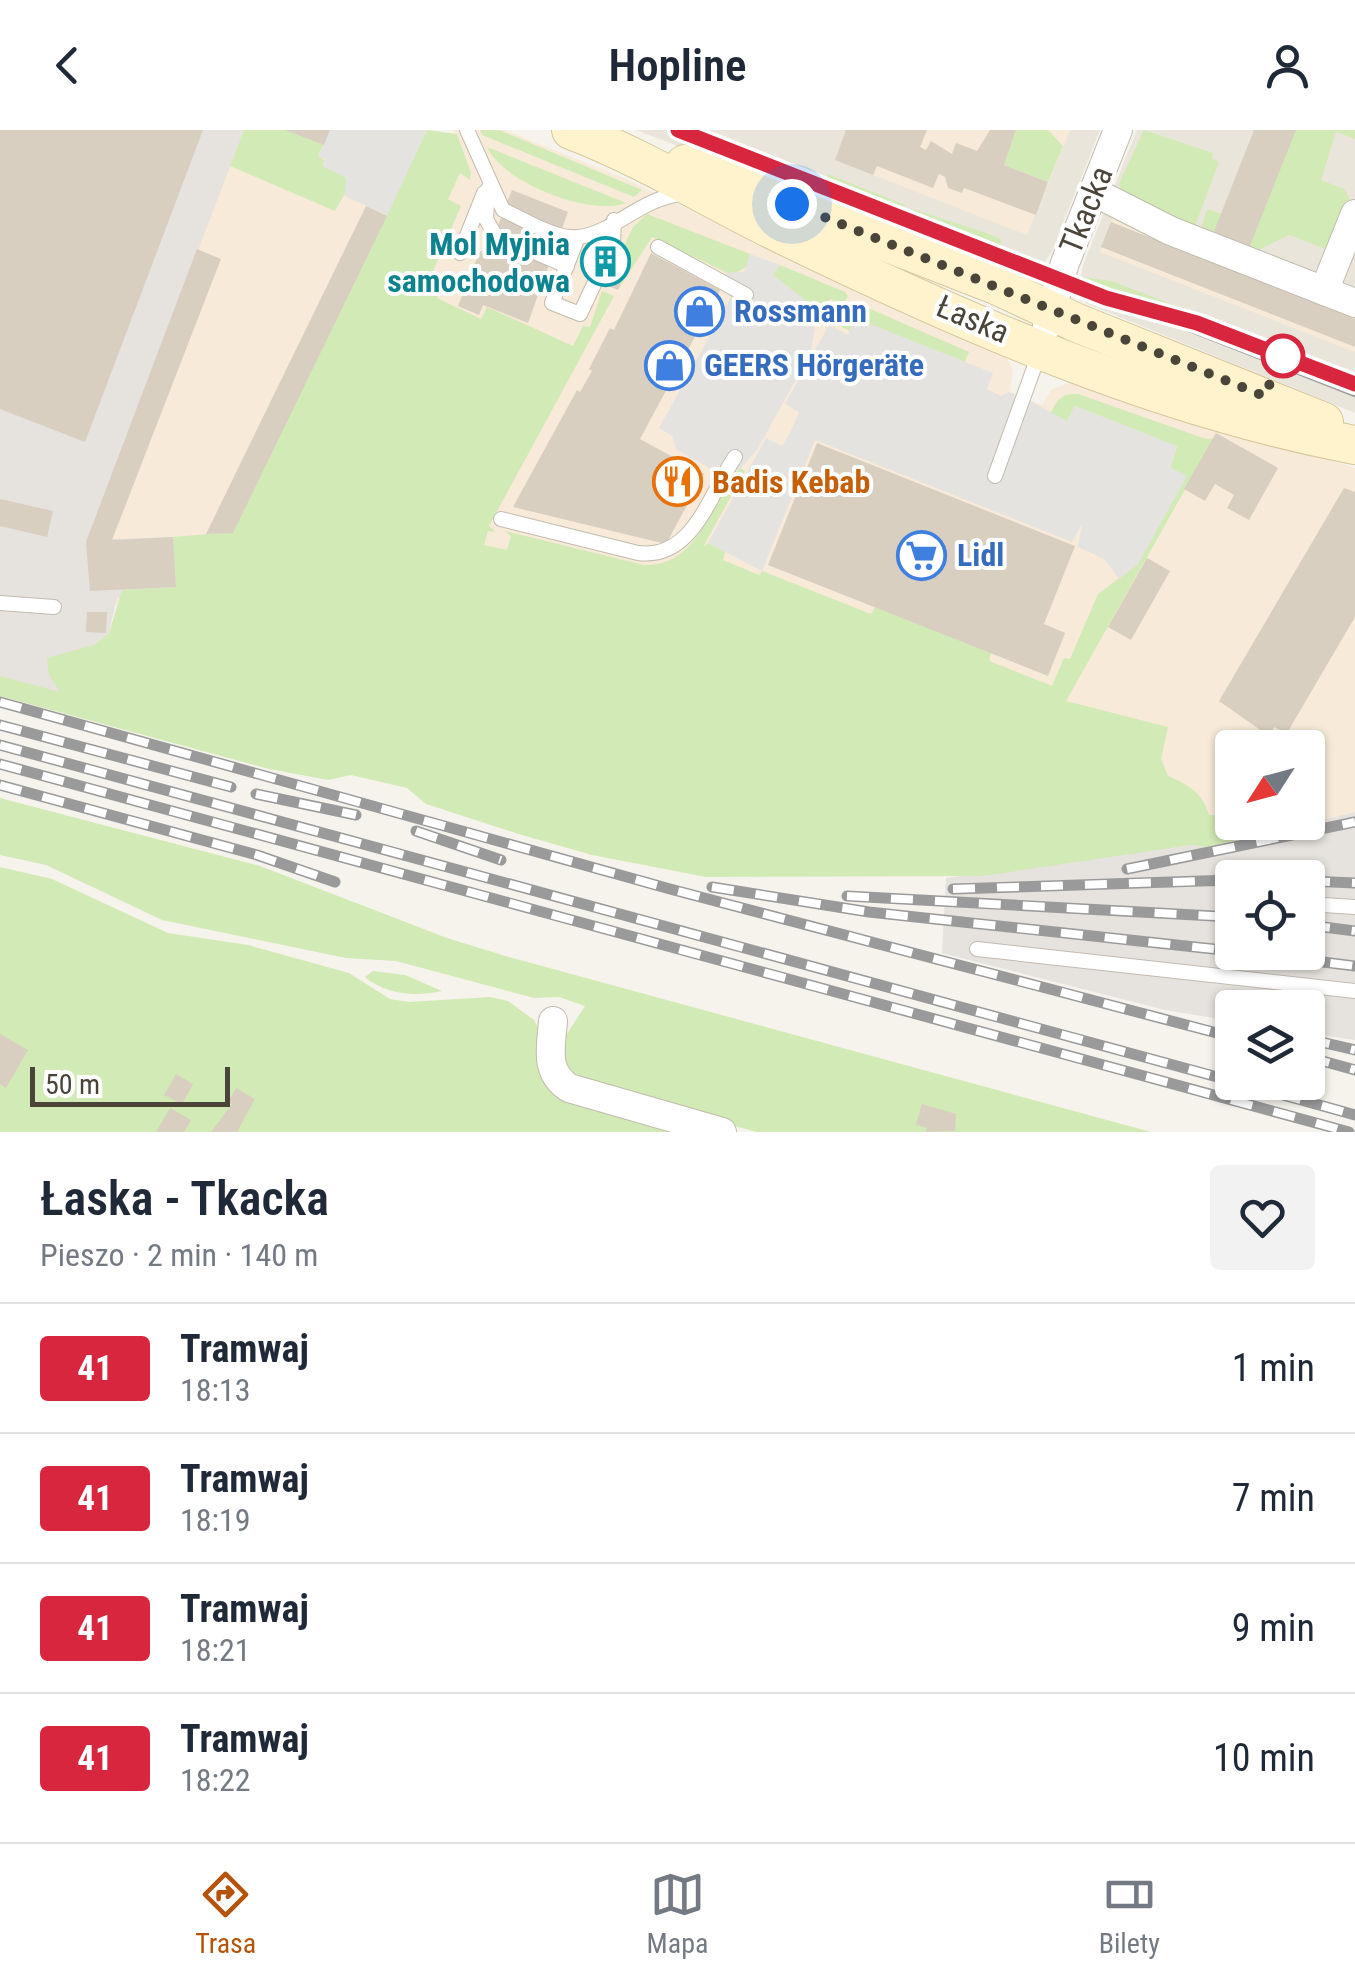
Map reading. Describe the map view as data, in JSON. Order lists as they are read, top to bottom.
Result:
{
  "streets": {
    "main road": ["Łaska"],
    "street": ["Tkacka"]
  },
  "crossings": [
    ["Tkacka", "Łaska"]
  ],
  "places": {
    "building": ["Mol Myjnia samochodowa"],
    "shop": ["Rossmann", "GEERS Hörgeräte"],
    "restaurant": ["Badis Kebab"],
    "supermarket": ["Lidl"]
  },
  "lines": ["tram line 41"],
  "scale_bar": "50 m",
  "north": "bottom left",
  "page": {
    "header": "Hopline",
    "scale": "50 m",
    "heading": ["Łaska - Tkacka", "Pieszo · 2 min · 140 m"],
    "list": [
      {
        "mark": "41",
        "name": "Tramwaj",
        "note": "18:13",
        "value": "1 min"
      },
      {
        "mark": "41",
        "name": "Tramwaj",
        "note": "18:19",
        "value": "7 min"
      },
      {
        "mark": "41",
        "name": "Tramwaj",
        "note": "18:21",
        "value": "9 min"
      },
      {
        "mark": "41",
        "name": "Tramwaj",
        "note": "18:22",
        "value": "10 min"
      }
    ],
    "tabs": ["Trasa", "Mapa", "Bilety"]
  }
}
